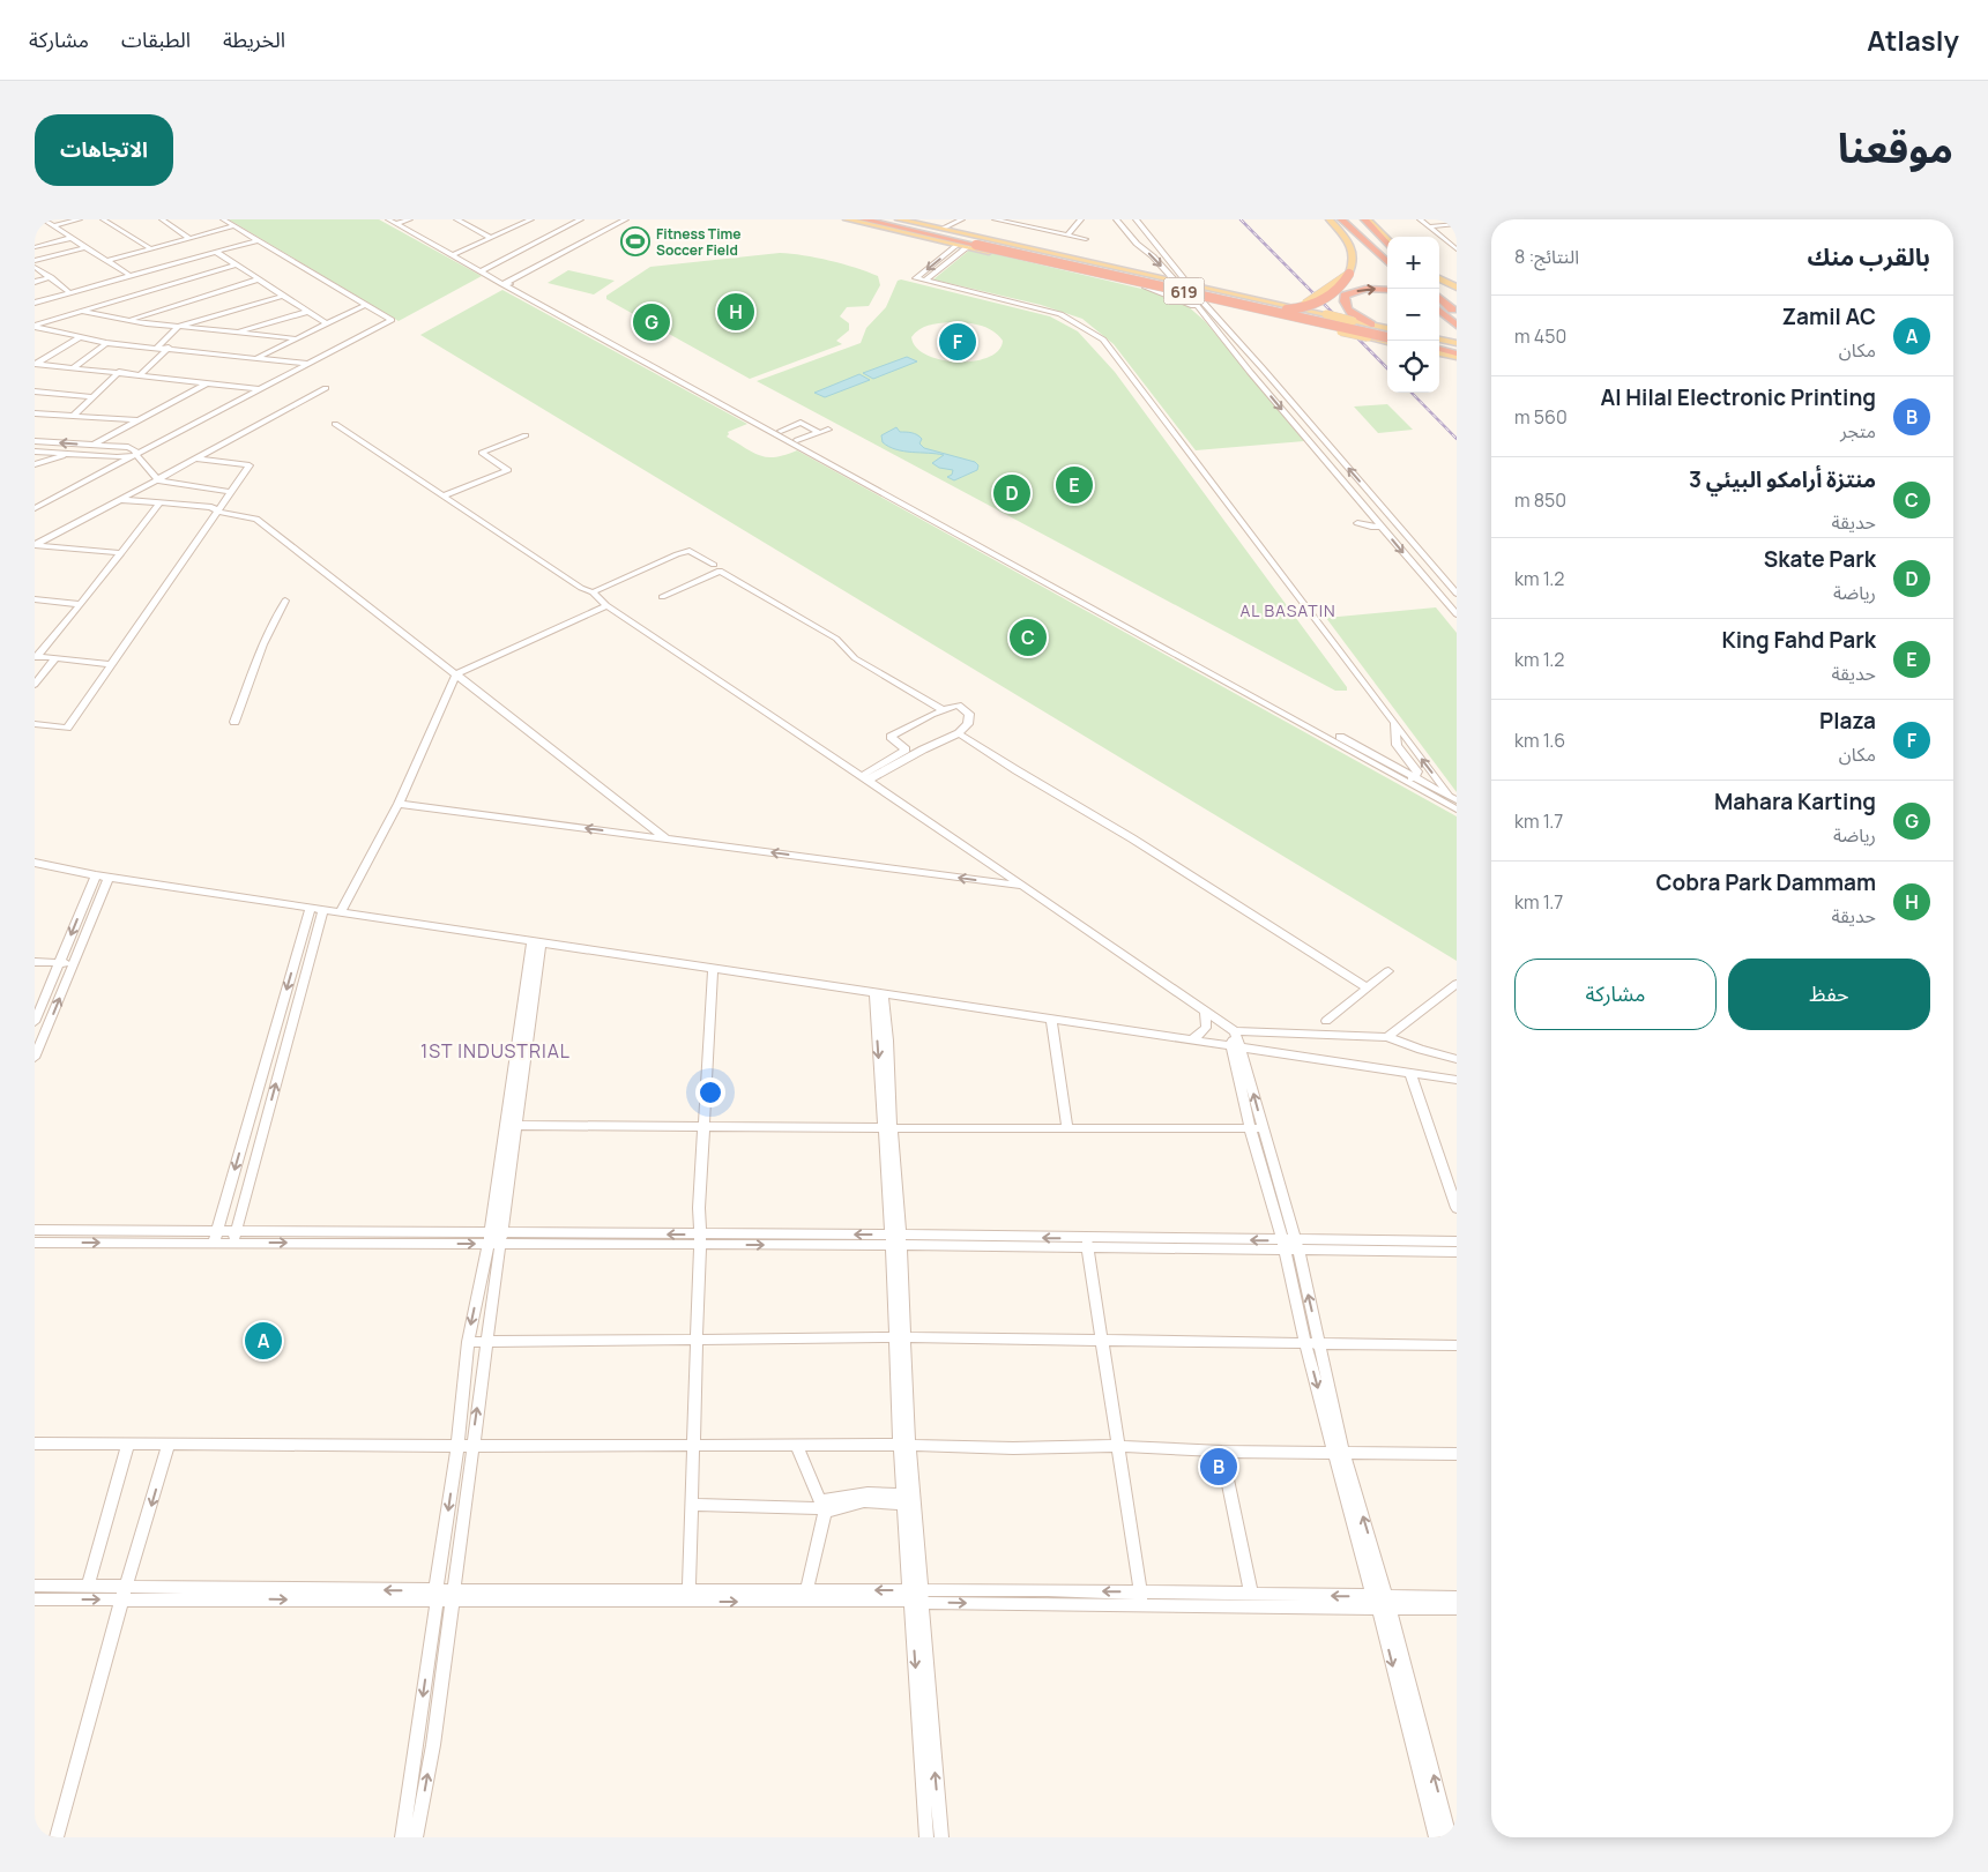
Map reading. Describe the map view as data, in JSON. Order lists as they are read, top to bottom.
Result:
{
  "streets": {
    "highway": ["619"]
  },
  "districts": ["AL BASATIN", "1ST INDUSTRIAL"],
  "places": {
    "sports": ["Fitness Time Soccer Field"]
  },
  "page": {
    "header": "Atlasly",
    "nav": ["الخريطة", "الطبقات", "مشاركة"],
    "title": "موقعنا",
    "buttons": [
      "الاتجاهات",
      ["حفظ", "مشاركة"]
    ],
    "heading": ["بالقرب منك", "النتائج: 8"],
    "map_buttons": ["+", "−"],
    "pins": [
      "H",
      "G",
      "F",
      "E",
      "D",
      "C",
      "A",
      "B"
    ],
    "list": [
      {
        "mark": "A",
        "name": "Zamil AC",
        "note": "مكان",
        "value": "450 m"
      },
      {
        "mark": "B",
        "name": "Al Hilal Electronic Printing",
        "note": "متجر",
        "value": "560 m"
      },
      {
        "mark": "C",
        "name": "منتزة أرامكو البيئي 3",
        "note": "حديقة",
        "value": "850 m"
      },
      {
        "mark": "D",
        "name": "Skate Park",
        "note": "رياضة",
        "value": "1.2 km"
      },
      {
        "mark": "E",
        "name": "King Fahd Park",
        "note": "حديقة",
        "value": "1.2 km"
      },
      {
        "mark": "F",
        "name": "Plaza",
        "note": "مكان",
        "value": "1.6 km"
      },
      {
        "mark": "G",
        "name": "Mahara Karting",
        "note": "رياضة",
        "value": "1.7 km"
      },
      {
        "mark": "H",
        "name": "Cobra Park Dammam",
        "note": "حديقة",
        "value": "1.7 km"
      }
    ]
  }
}
